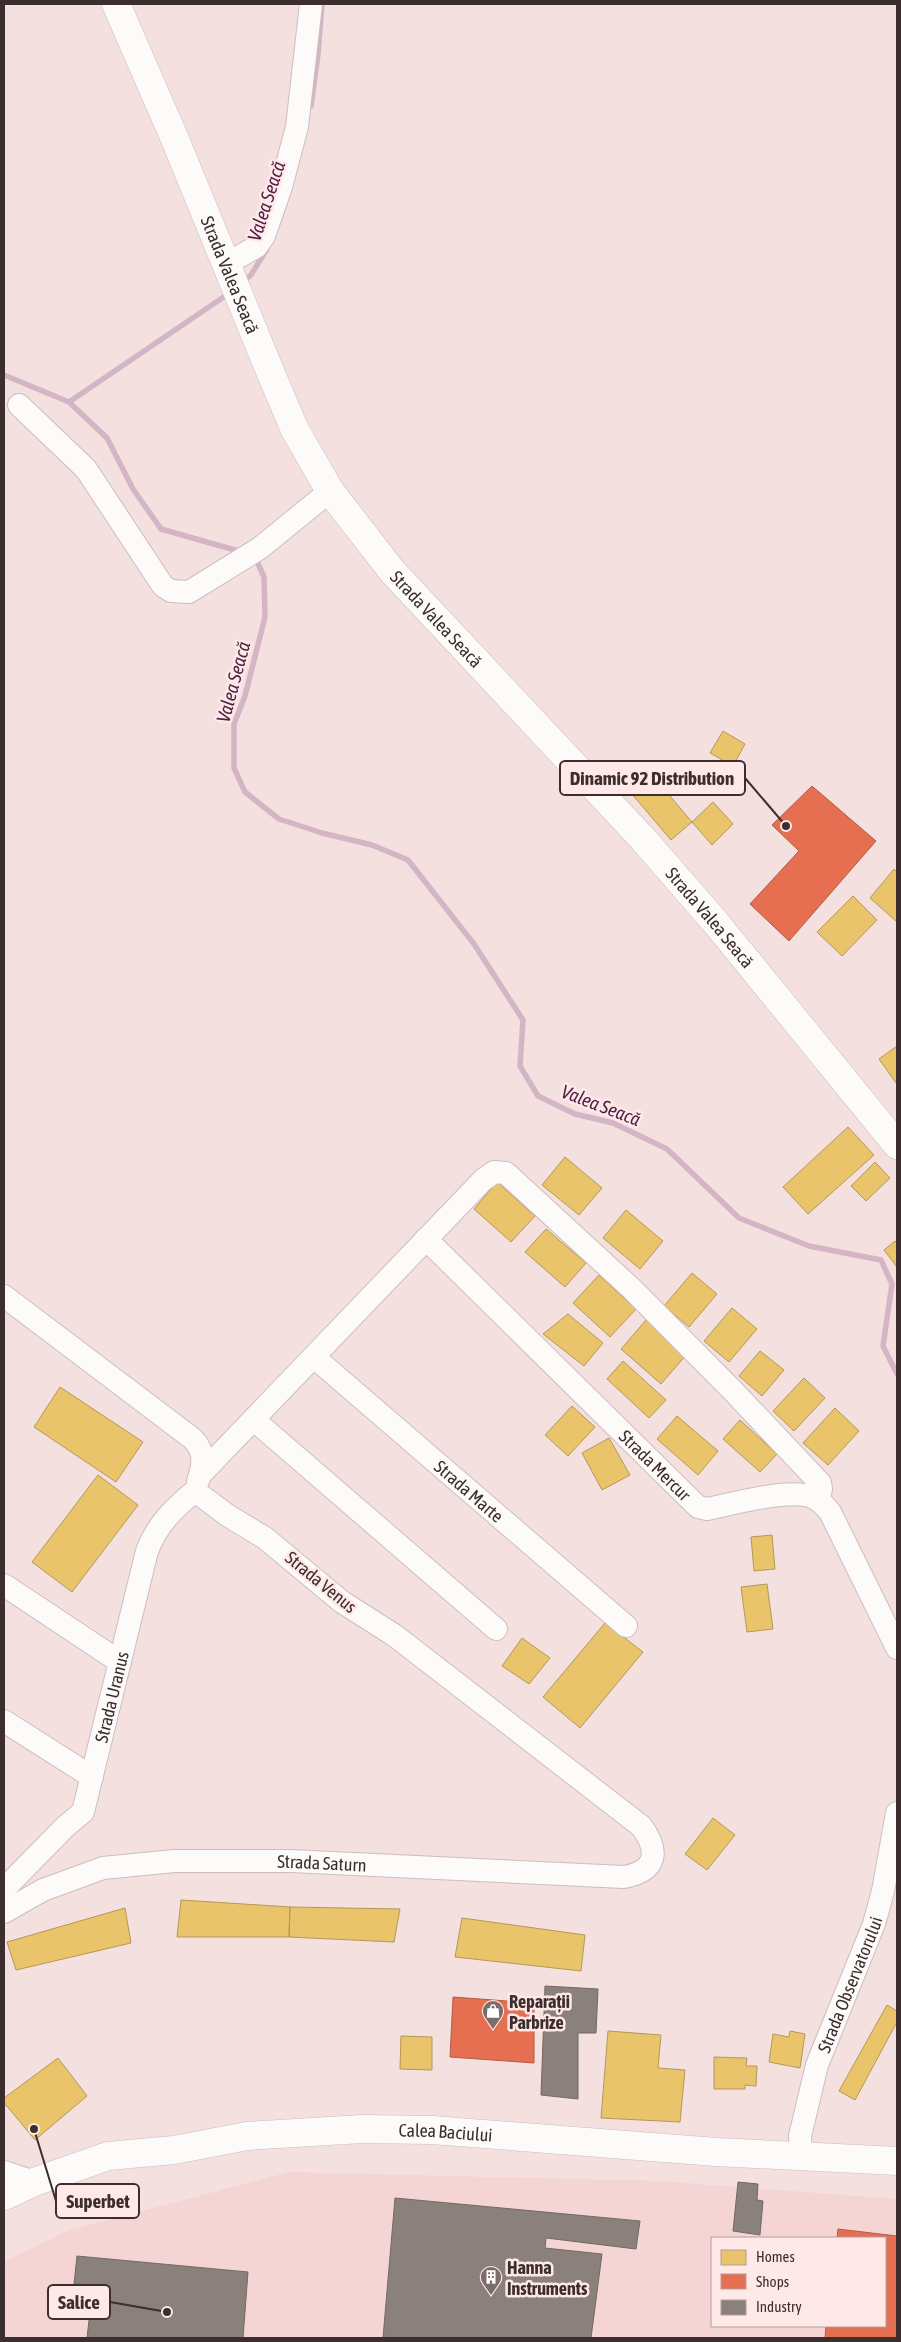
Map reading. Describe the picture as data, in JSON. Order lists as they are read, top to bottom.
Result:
{
  "streets": {
    "main road": ["Strada Valea Seacă", "Calea Baciului"],
    "street": [
      "Strada Mercur",
      "Strada Marte",
      "Strada Venus",
      "Strada Uranus",
      "Strada Saturn",
      "Strada Observatorului"
    ]
  },
  "crossings": [
    ["Strada Mercur", "Strada Uranus"],
    ["Strada Marte", "Strada Uranus"],
    ["Strada Venus", "Strada Uranus"],
    ["Strada Venus", "Strada Saturn"],
    ["Strada Uranus", "Strada Saturn"],
    ["Strada Observatorului", "Calea Baciului"]
  ],
  "water": ["Valea Seacă"],
  "places": {
    "other": ["Dinamic 92 Distribution", "Superbet", "Salice"],
    "shop": ["Reparații Parbrize"],
    "building": ["Hanna Instruments"]
  },
  "legend": ["Homes", "Shops", "Industry"]
}
